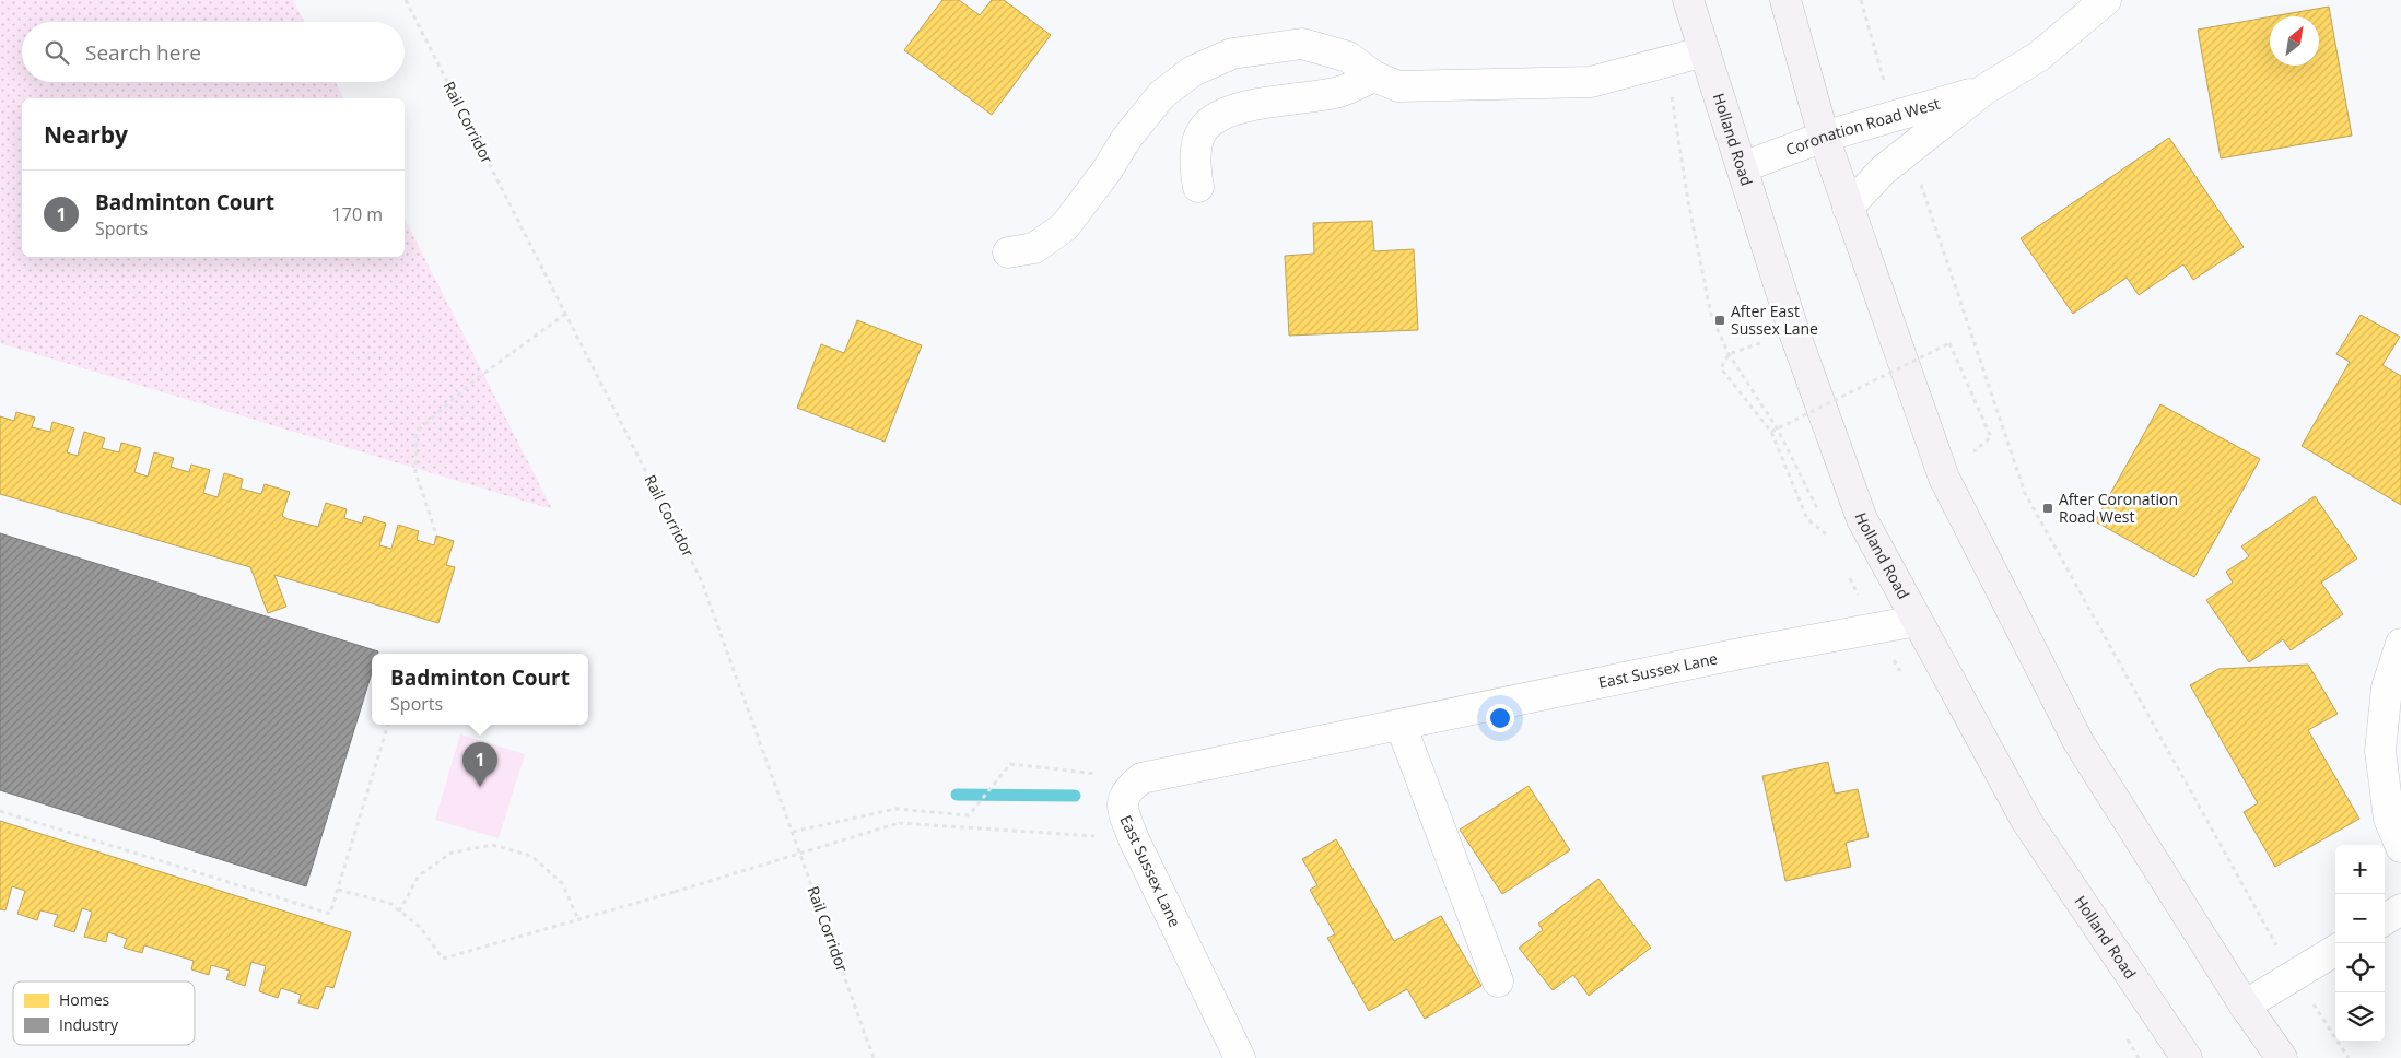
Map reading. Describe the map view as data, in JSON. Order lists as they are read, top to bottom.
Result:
{
  "streets": {
    "main road": ["Holland Road"],
    "street": ["Coronation Road West", "East Sussex Lane"],
    "path": ["Rail Corridor"]
  },
  "crossings": [
    ["Coronation Road West", "Holland Road"],
    ["Holland Road", "East Sussex Lane"]
  ],
  "places": {
    "transit": ["After East Sussex Lane", "After Coronation Road West"]
  },
  "legend": ["Homes", "Industry"],
  "north": "top right",
  "page": {
    "search": "Search here",
    "heading": "Nearby",
    "list": [
      {
        "mark": "1",
        "name": "Badminton Court",
        "note": "Sports",
        "value": "170 m"
      }
    ],
    "popup": ["Badminton Court", "Sports"],
    "pins": "1",
    "map_buttons": ["+", "−"]
  }
}
